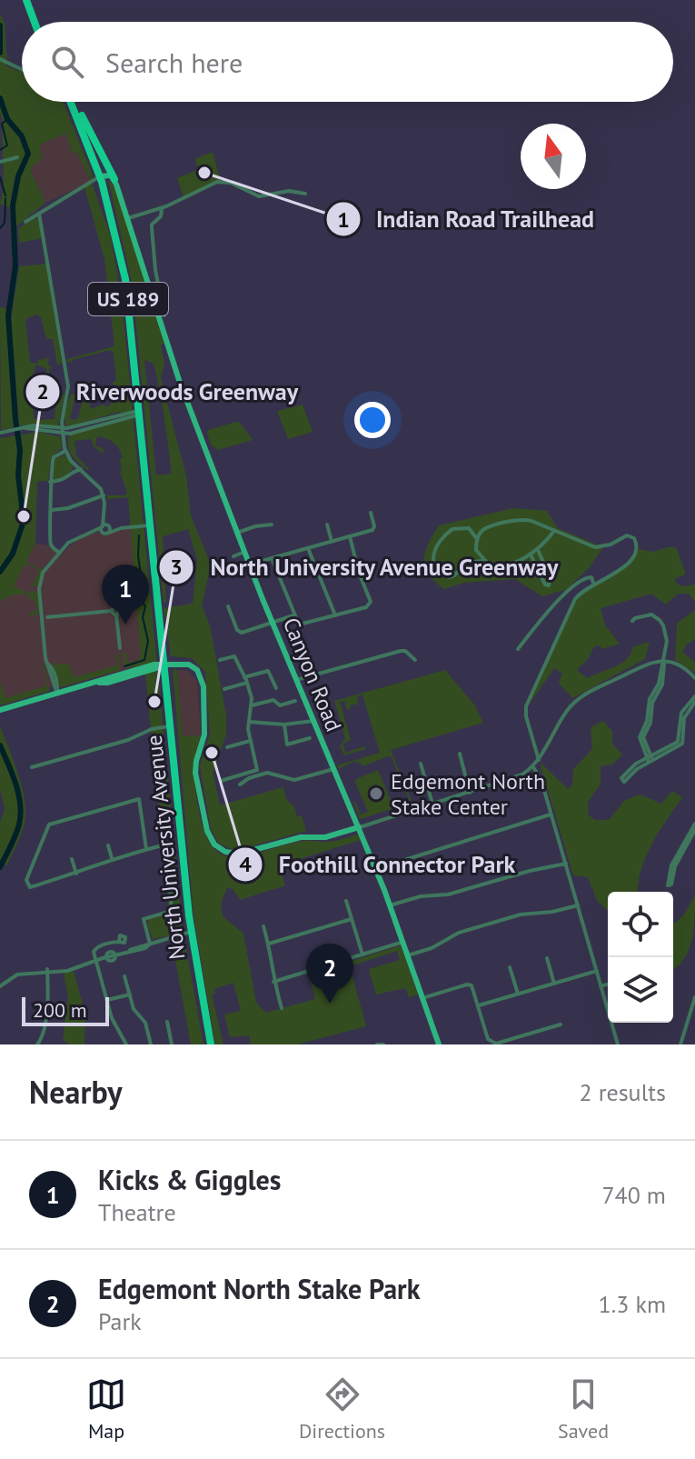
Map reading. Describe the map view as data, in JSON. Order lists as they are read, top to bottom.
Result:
{
  "streets": {
    "highway": ["US 189", "North University Avenue"],
    "main road": ["Canyon Road"]
  },
  "places": [
    "Indian Road Trailhead",
    "Riverwoods Greenway",
    "North University Avenue Greenway",
    "Foothill Connector Park",
    "Edgemont North Stake Center"
  ],
  "scale_bar": "200 m",
  "north": "top",
  "page": {
    "search": "Search here",
    "pins": ["1", "2"],
    "scale": "200 m",
    "heading": ["Nearby", "2 results"],
    "list": [
      {
        "mark": "1",
        "name": "Kicks & Giggles",
        "note": "Theatre",
        "value": "740 m"
      },
      {
        "mark": "2",
        "name": "Edgemont North Stake Park",
        "note": "Park",
        "value": "1.3 km"
      }
    ],
    "nav": ["Map", "Directions", "Saved"]
  }
}
